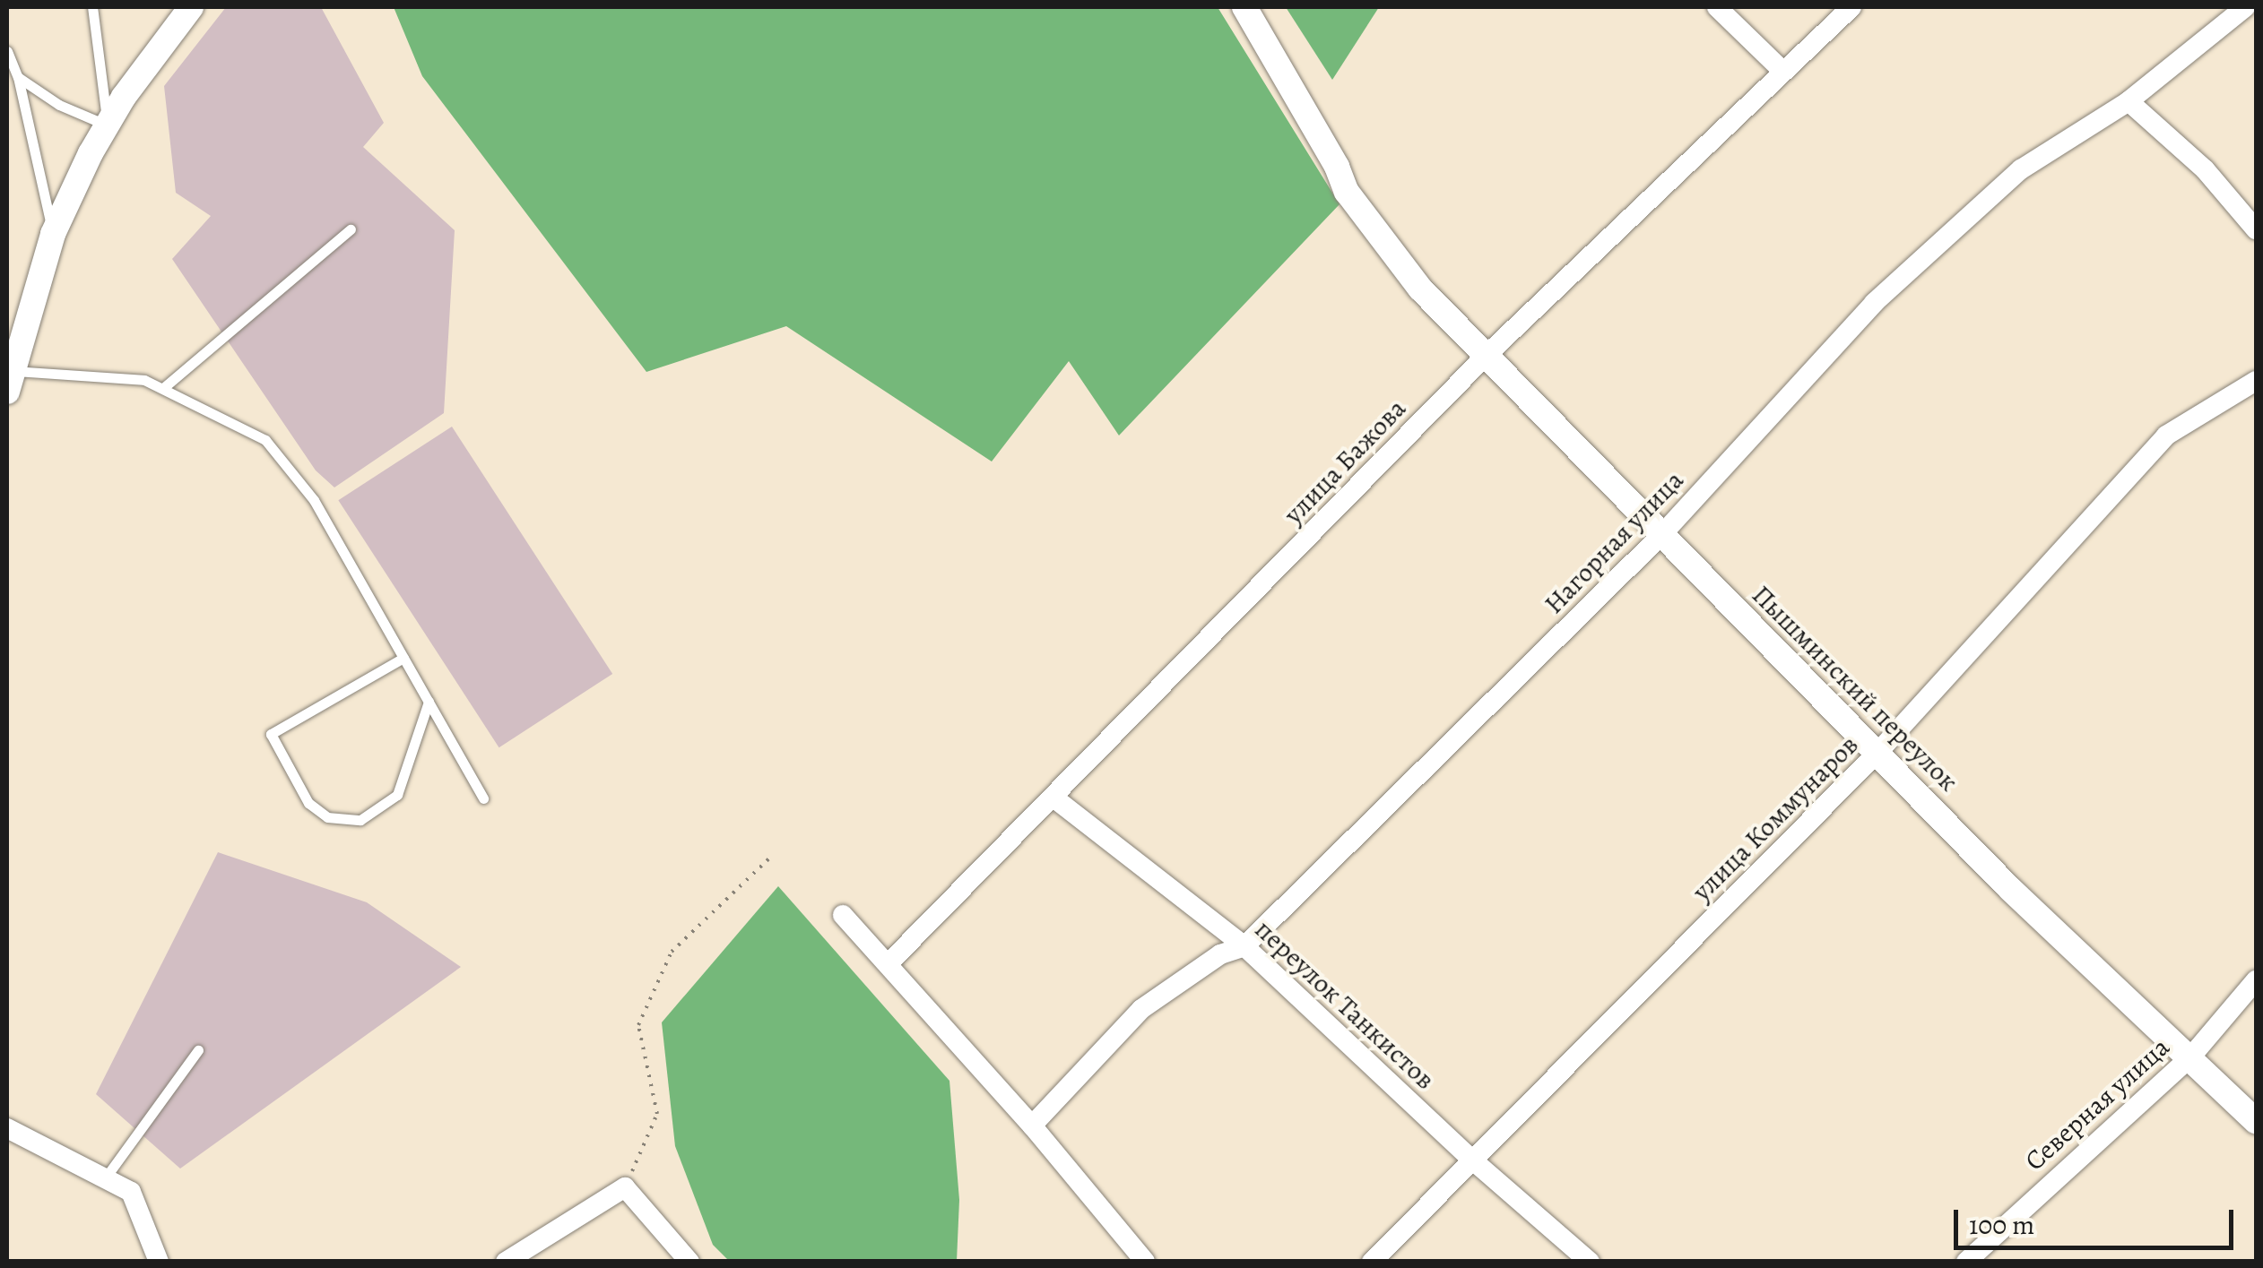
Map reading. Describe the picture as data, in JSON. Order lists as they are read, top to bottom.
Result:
{
  "streets": {
    "street": [
      "улица Бажова",
      "Нагорная улица",
      "Пышминский переулок",
      "улица Коммунаров",
      "переулок Танкистов",
      "Северная улица"
    ]
  },
  "crossings": [
    ["улица Бажова", "Пышминский переулок"],
    ["улица Бажова", "переулок Танкистов"],
    ["Нагорная улица", "Пышминский переулок"],
    ["Нагорная улица", "переулок Танкистов"],
    ["Пышминский переулок", "улица Коммунаров"],
    ["Пышминский переулок", "Северная улица"],
    ["улица Коммунаров", "переулок Танкистов"]
  ],
  "scale_bar": "100 m"
}
